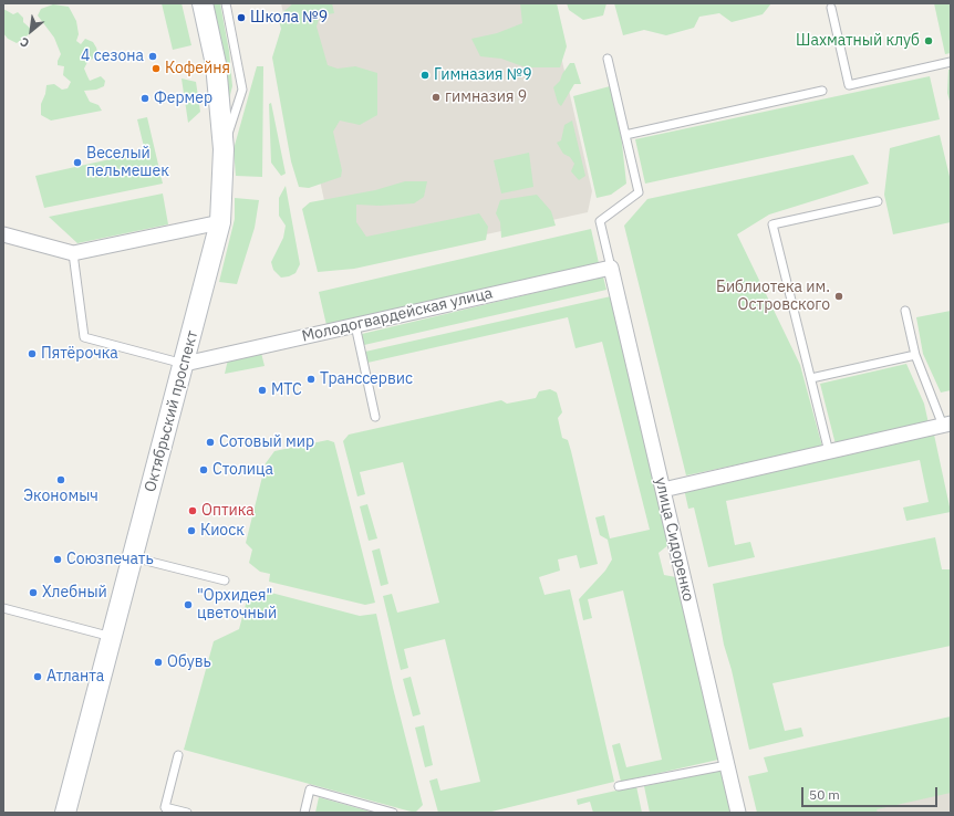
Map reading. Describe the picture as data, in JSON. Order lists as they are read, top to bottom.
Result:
{
  "streets": {
    "street": ["Молодогвардейская улица", "Октябрьский проспект", "улица Сидоренко"]
  },
  "crossings": [
    ["Молодогвардейская улица", "Октябрьский проспект"],
    ["Молодогвардейская улица", "улица Сидоренко"]
  ],
  "places": [
    "Школа №9",
    "Шахматный клуб",
    "4 сезона",
    "Кофейня",
    "Гимназия №9",
    "гимназия 9",
    "Фермер",
    "Веселый пельмешек",
    "Библиотека им. Островского",
    "Пятёрочка",
    "Транссервис",
    "МТС",
    "Сотовый мир",
    "Столица",
    "Экономыч",
    "Оптика",
    "Киоск",
    "Союзпечать",
    "Хлебный",
    "\"Орхидея\" цветочный",
    "Обувь",
    "Атланта"
  ],
  "scale_bar": "50 m",
  "north": "bottom left"
}
